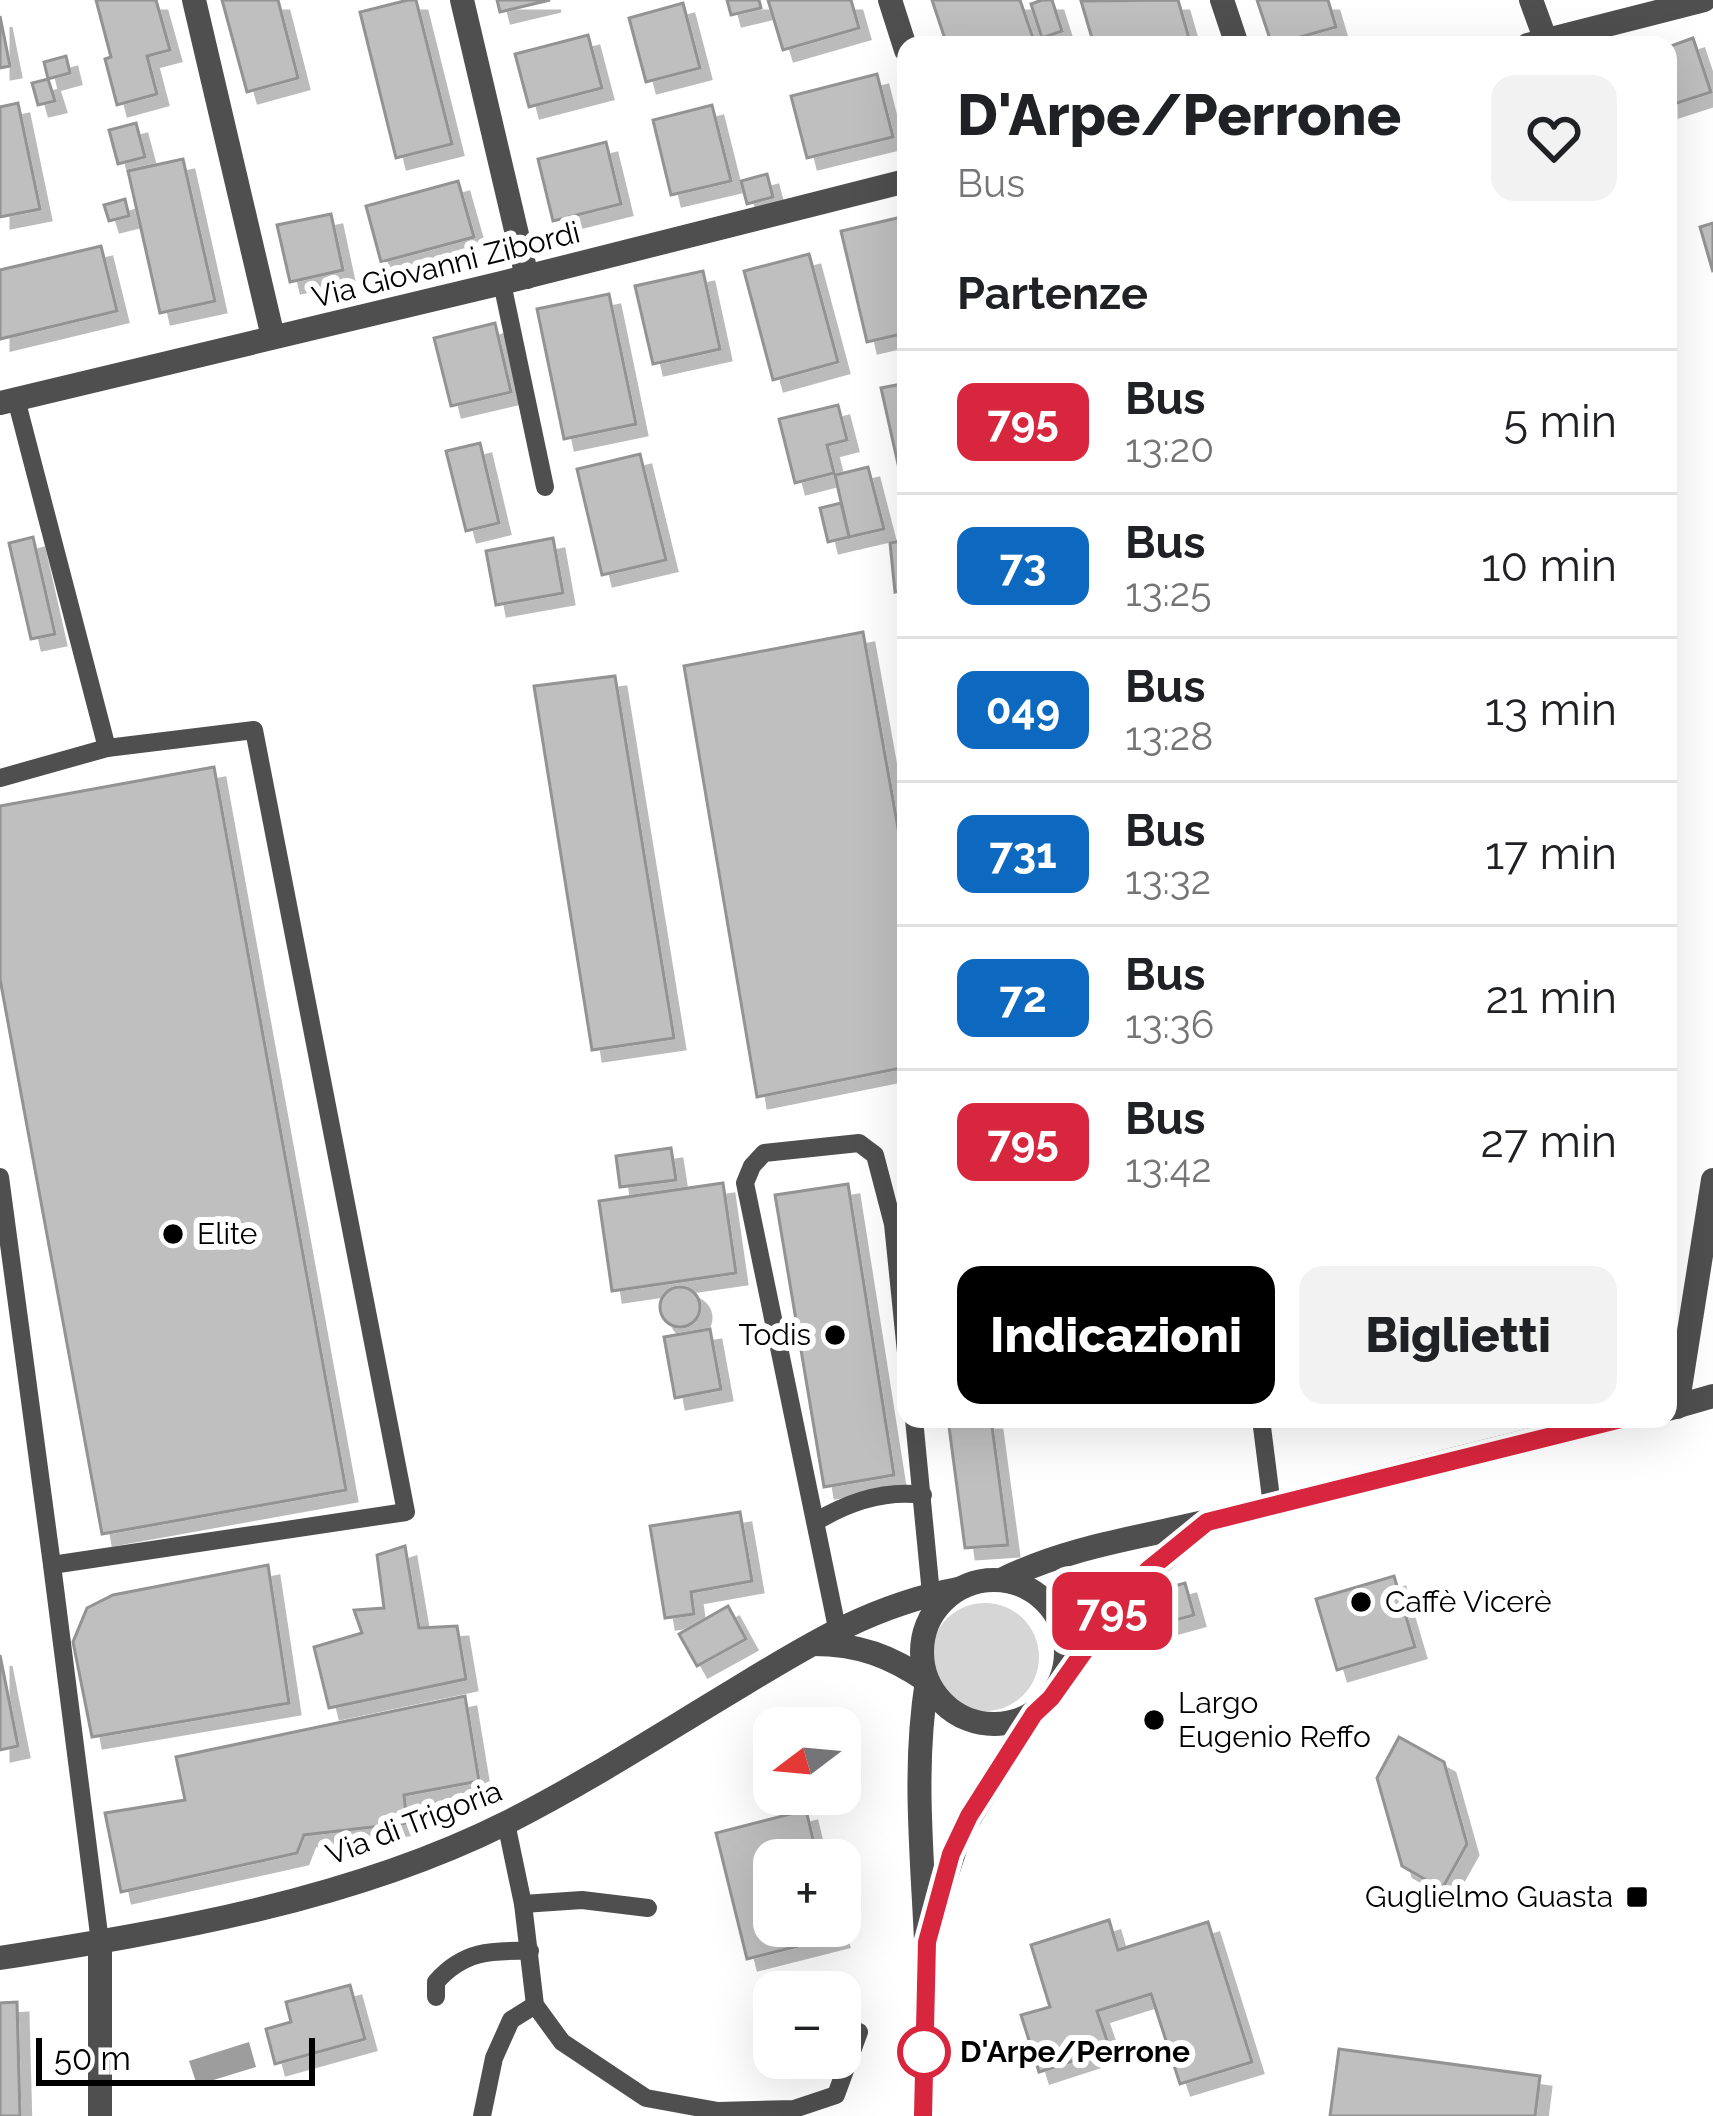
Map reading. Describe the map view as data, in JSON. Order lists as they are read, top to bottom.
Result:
{
  "streets": {
    "street": ["Via Giovanni Zibordi", "Via di Trigoria"]
  },
  "places": {
    "other": [
      "Elite",
      "Todis",
      "Caffè Vicerè",
      "Largo Eugenio Reffo",
      "D'Arpe/Perrone"
    ],
    "transit": ["Guglielmo Guasta"]
  },
  "lines": ["bus line 795"],
  "scale_bar": "50 m",
  "north": "left",
  "page": {
    "on_map": "795",
    "heading": [
      ["D'Arpe/Perrone", "Bus"],
      "Partenze"
    ],
    "list": [
      {
        "mark": "795",
        "name": "Bus",
        "note": "13:20",
        "value": "5 min"
      },
      {
        "mark": "73",
        "name": "Bus",
        "note": "13:25",
        "value": "10 min"
      },
      {
        "mark": "049",
        "name": "Bus",
        "note": "13:28",
        "value": "13 min"
      },
      {
        "mark": "731",
        "name": "Bus",
        "note": "13:32",
        "value": "17 min"
      },
      {
        "mark": "72",
        "name": "Bus",
        "note": "13:36",
        "value": "21 min"
      },
      {
        "mark": "795",
        "name": "Bus",
        "note": "13:42",
        "value": "27 min"
      }
    ],
    "buttons": ["Indicazioni", "Biglietti"],
    "map_buttons": ["+", "−"],
    "scale": "50 m"
  }
}
